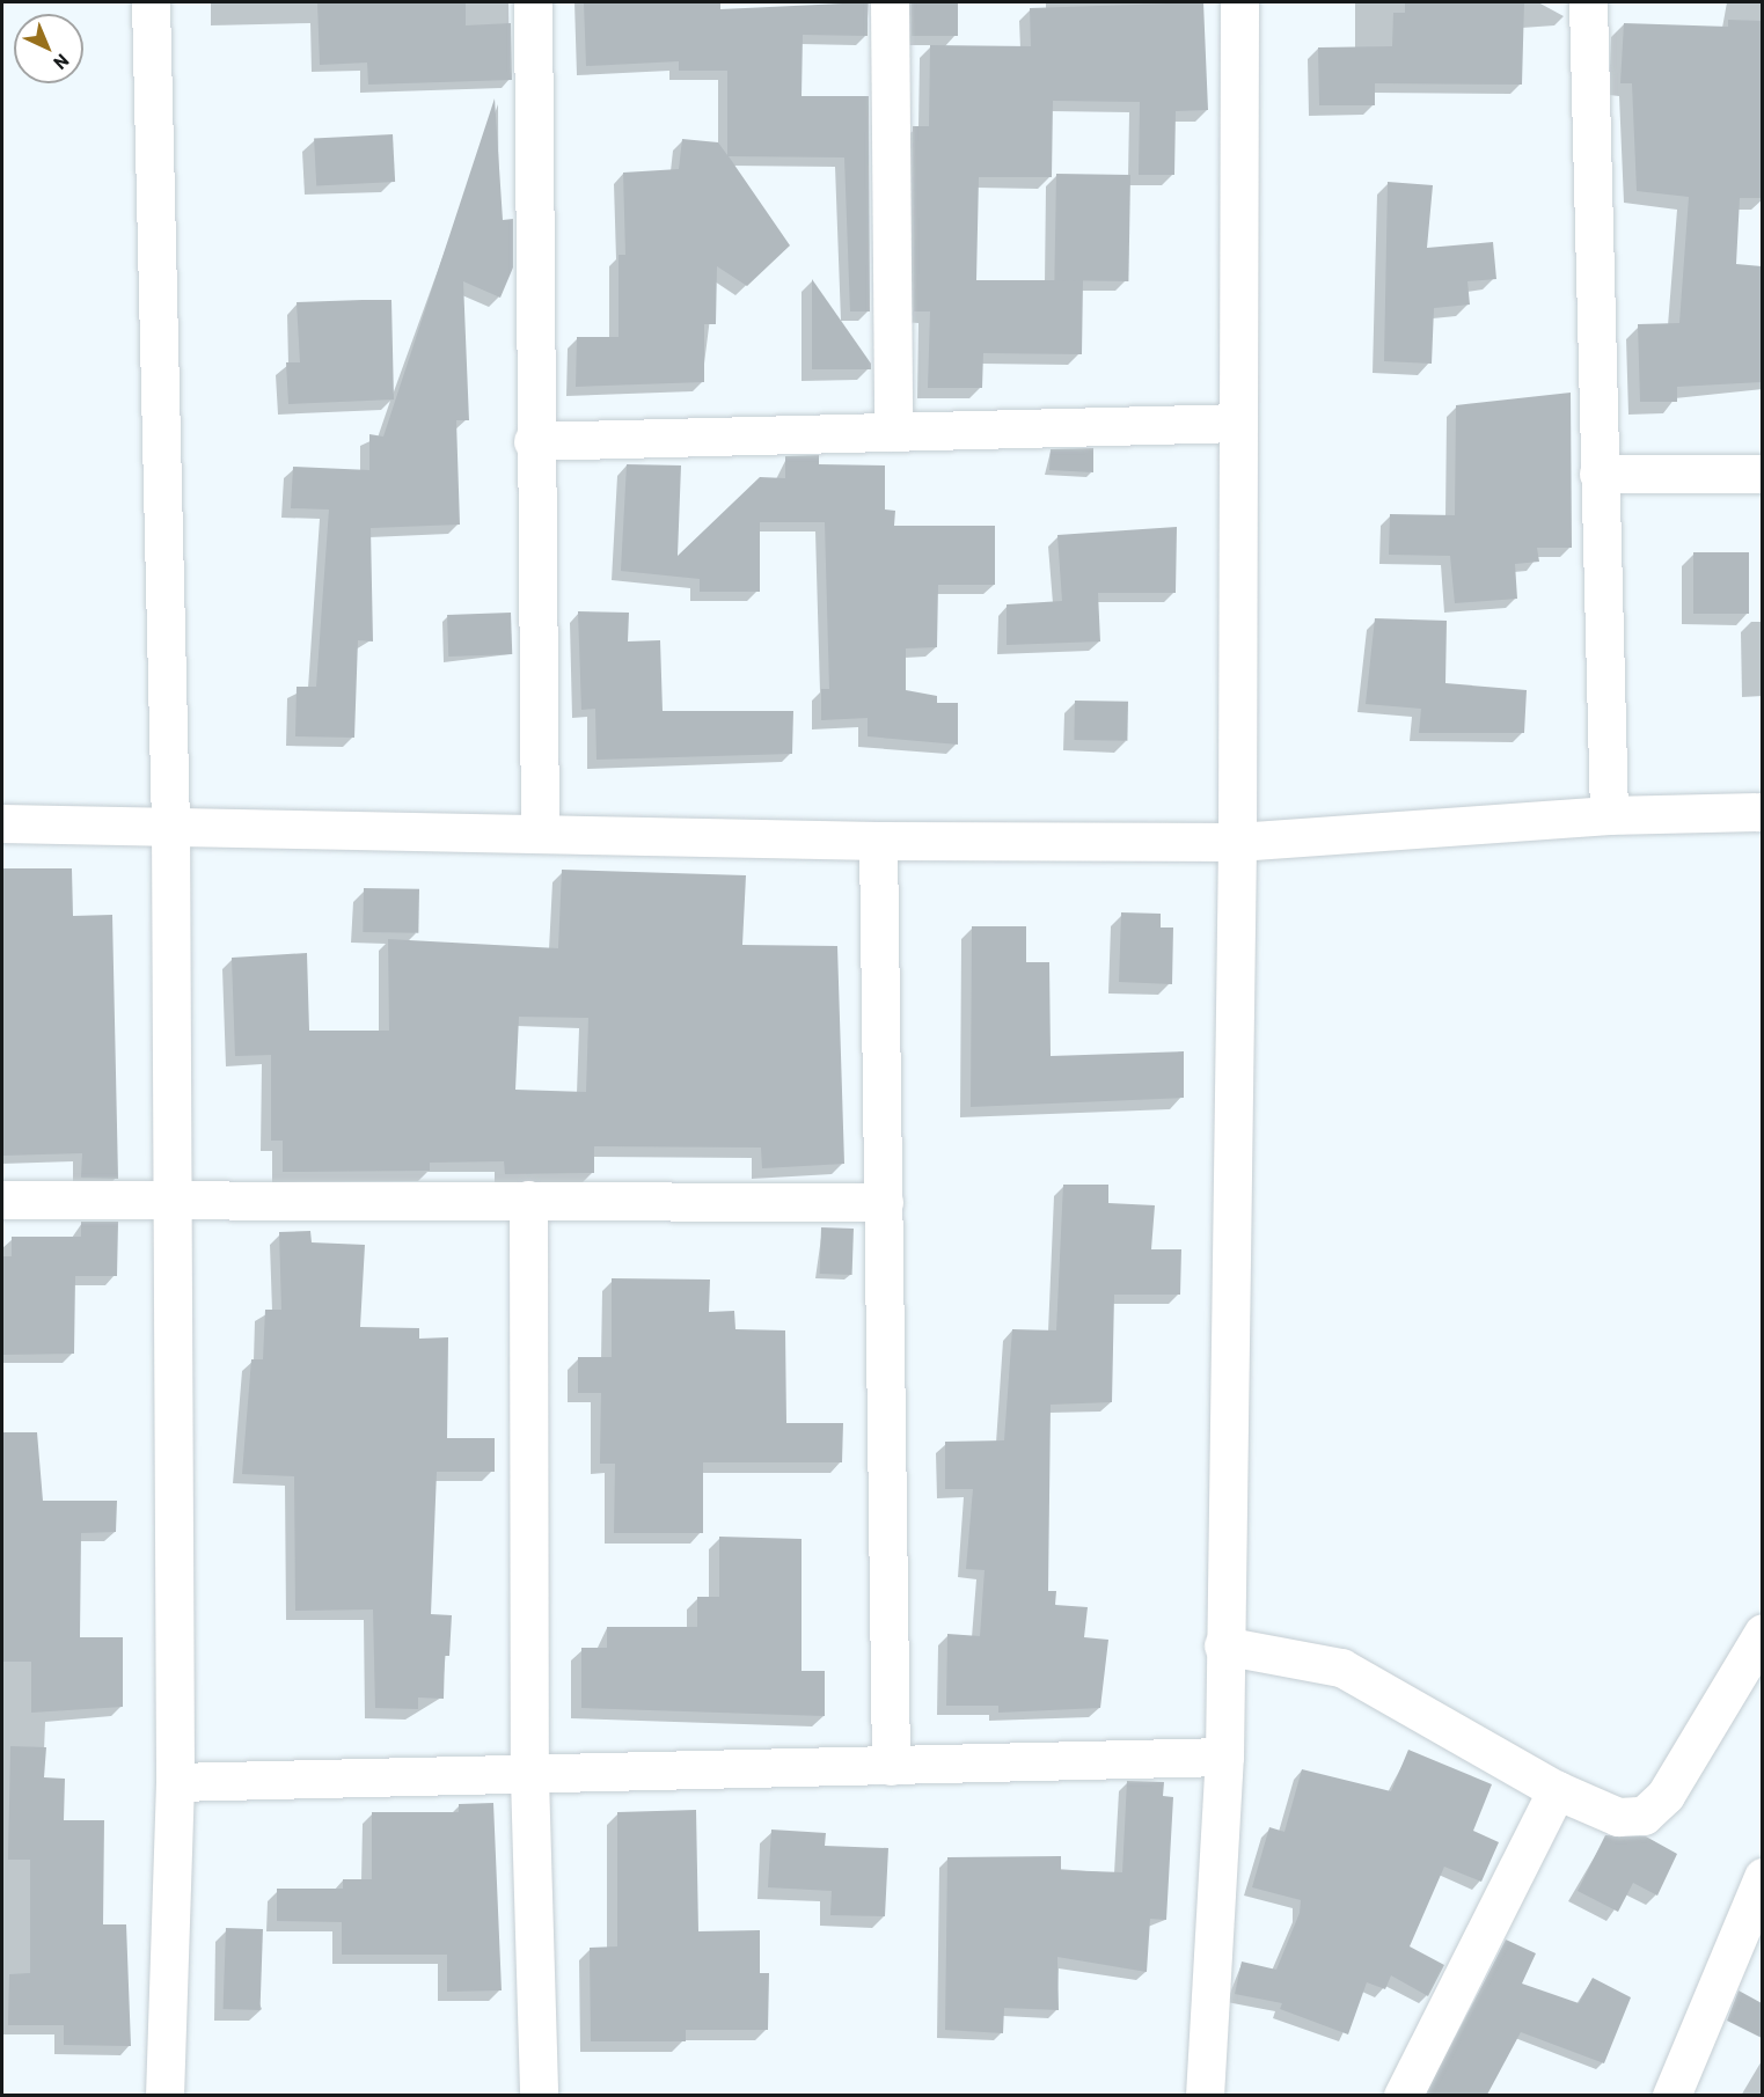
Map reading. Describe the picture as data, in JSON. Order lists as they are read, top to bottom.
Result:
{
  "north": "bottom right"
}
